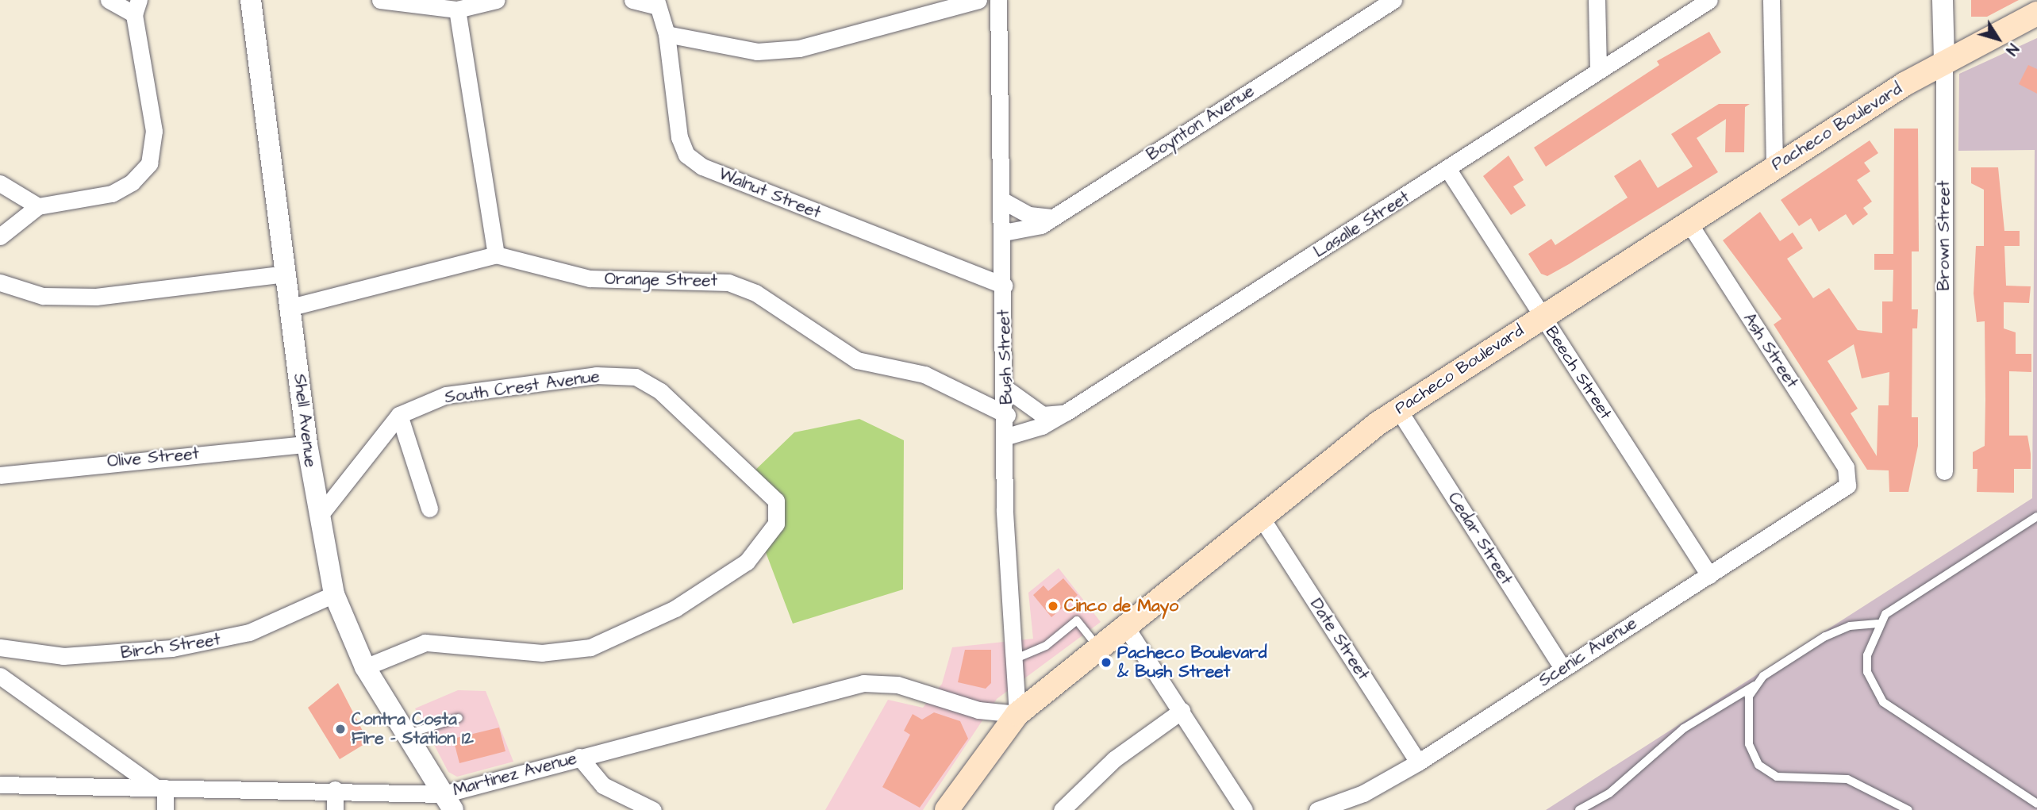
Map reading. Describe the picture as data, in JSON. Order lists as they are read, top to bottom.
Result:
{
  "streets": {
    "main road": ["Pacheco Boulevard"],
    "street": [
      "Boynton Avenue",
      "Walnut Street",
      "Lasalle Street",
      "Brown Street",
      "Orange Street",
      "Ash Street",
      "Bush Street",
      "Beech Street",
      "South Crest Avenue",
      "Shell Avenue",
      "Olive Street",
      "Cedar Street",
      "Date Street",
      "Birch Street",
      "Scenic Avenue",
      "Martinez Avenue"
    ]
  },
  "crossings": [
    ["Boynton Avenue", "Bush Street"],
    ["Pacheco Boulevard", "Brown Street"],
    ["Pacheco Boulevard", "Ash Street"],
    ["Pacheco Boulevard", "Bush Street"],
    ["Pacheco Boulevard", "Beech Street"],
    ["Pacheco Boulevard", "Cedar Street"],
    ["Pacheco Boulevard", "Date Street"],
    ["Pacheco Boulevard", "Martinez Avenue"],
    ["Walnut Street", "Bush Street"],
    ["Lasalle Street", "Bush Street"],
    ["Lasalle Street", "Beech Street"],
    ["Orange Street", "Bush Street"],
    ["Orange Street", "Shell Avenue"],
    ["Ash Street", "Scenic Avenue"],
    ["Bush Street", "Martinez Avenue"],
    ["Beech Street", "Scenic Avenue"],
    ["South Crest Avenue", "Shell Avenue"],
    ["Shell Avenue", "Olive Street"],
    ["Shell Avenue", "Birch Street"],
    ["Shell Avenue", "Martinez Avenue"],
    ["Cedar Street", "Scenic Avenue"],
    ["Date Street", "Scenic Avenue"]
  ],
  "places": ["Cinco de Mayo", "Pacheco Boulevard & Bush Street", "Contra Costa Fire - Station 12"],
  "north": "bottom right"
}
